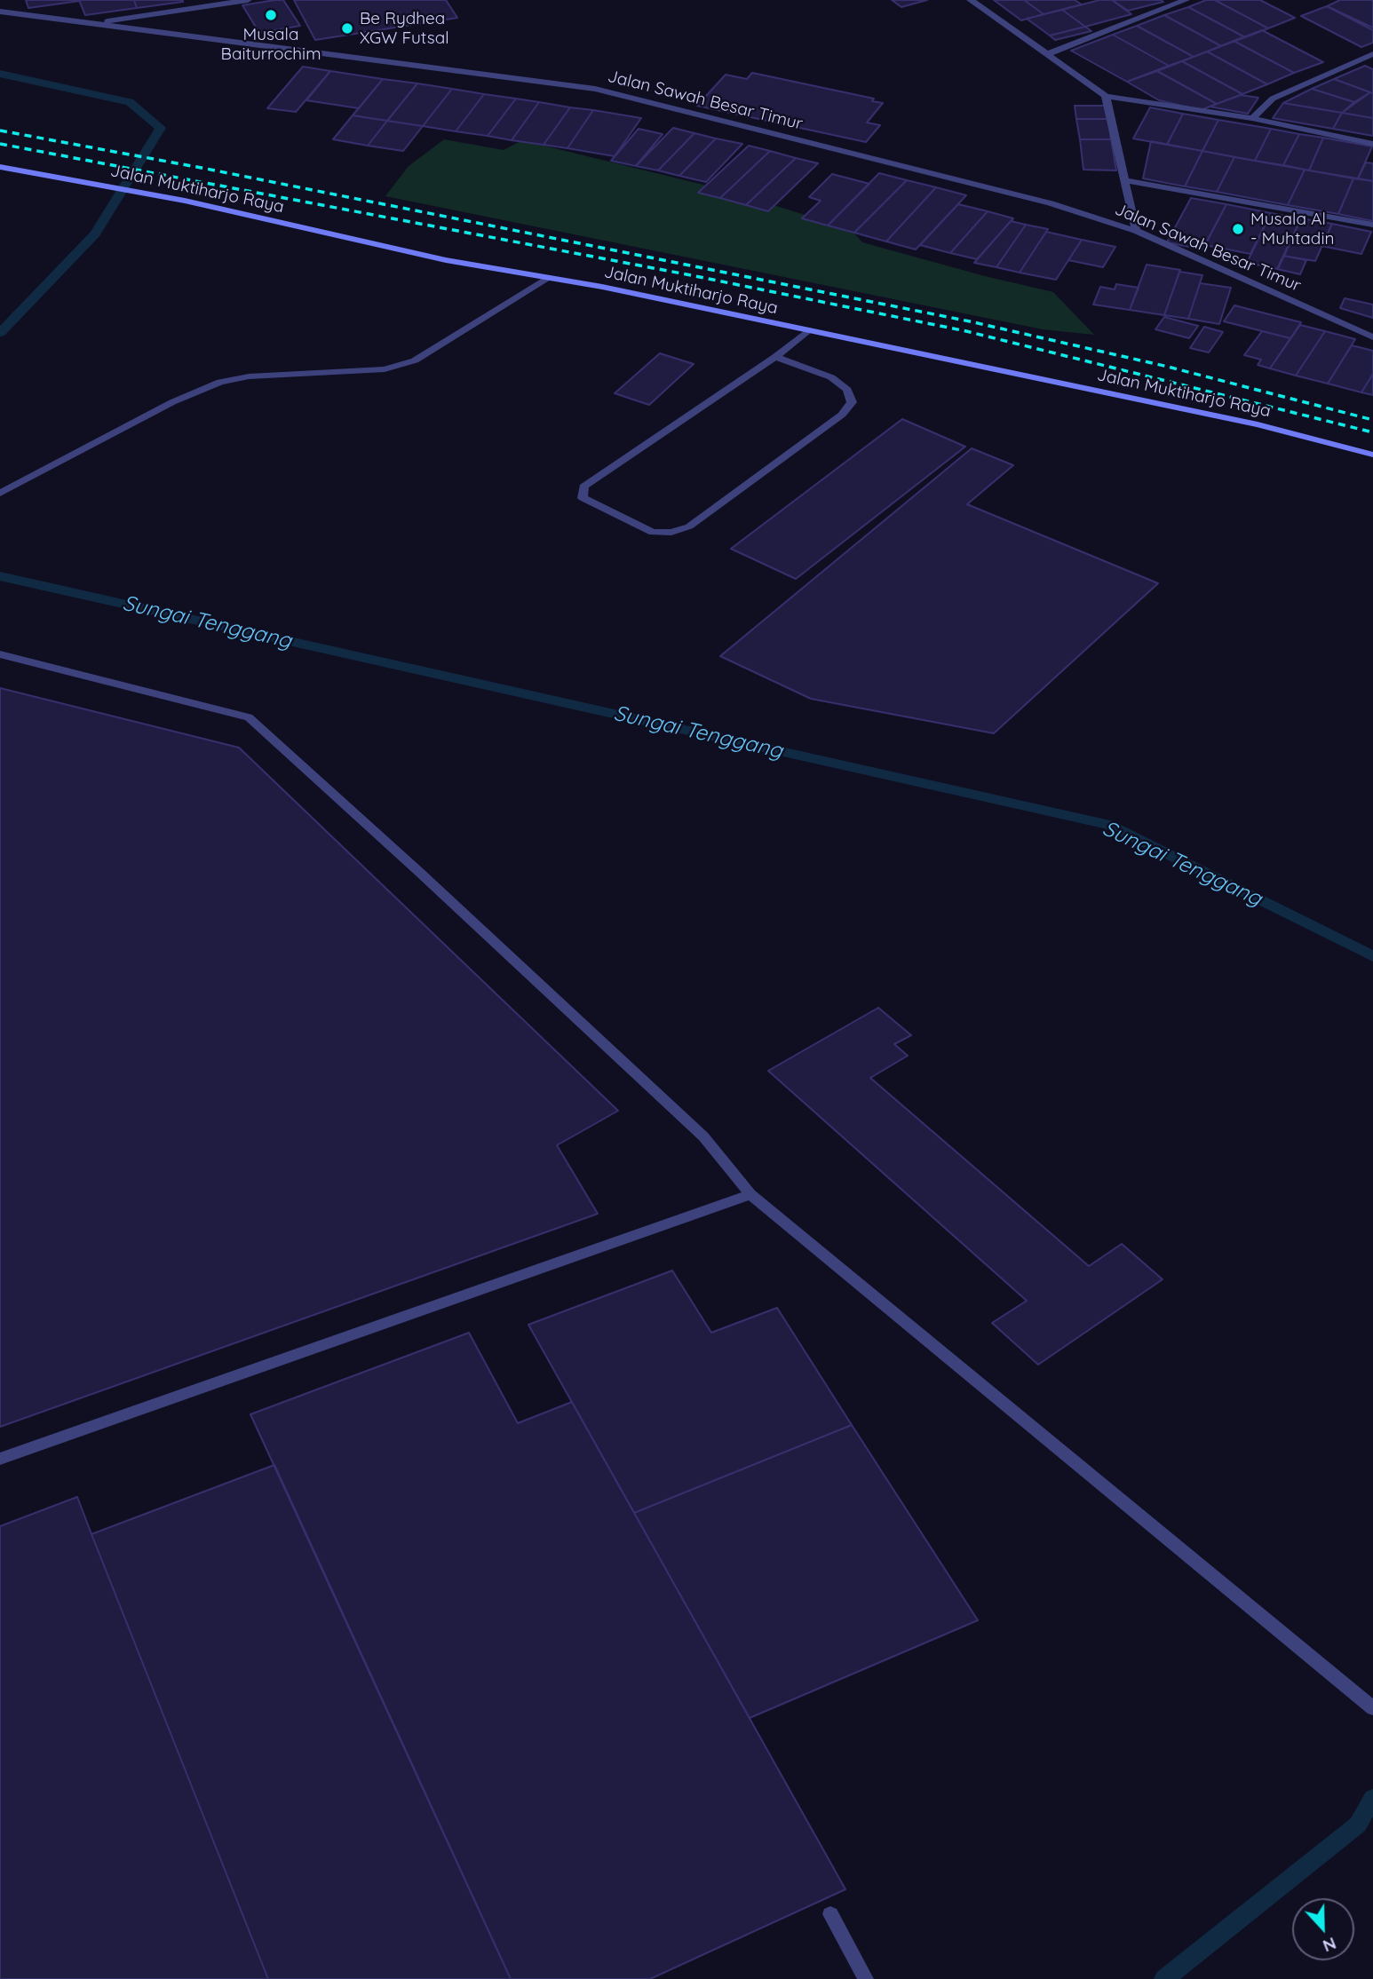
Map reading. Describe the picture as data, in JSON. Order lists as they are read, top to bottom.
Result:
{
  "streets": {
    "street": ["Jalan Sawah Besar Timur", "Jalan Muktiharjo Raya"]
  },
  "water": ["Sungai Tenggang"],
  "places": ["Musala Baiturrochim", "Be Rydhea XGW Futsal", "Musala Al - Muhtadin"],
  "north": "bottom"
}
